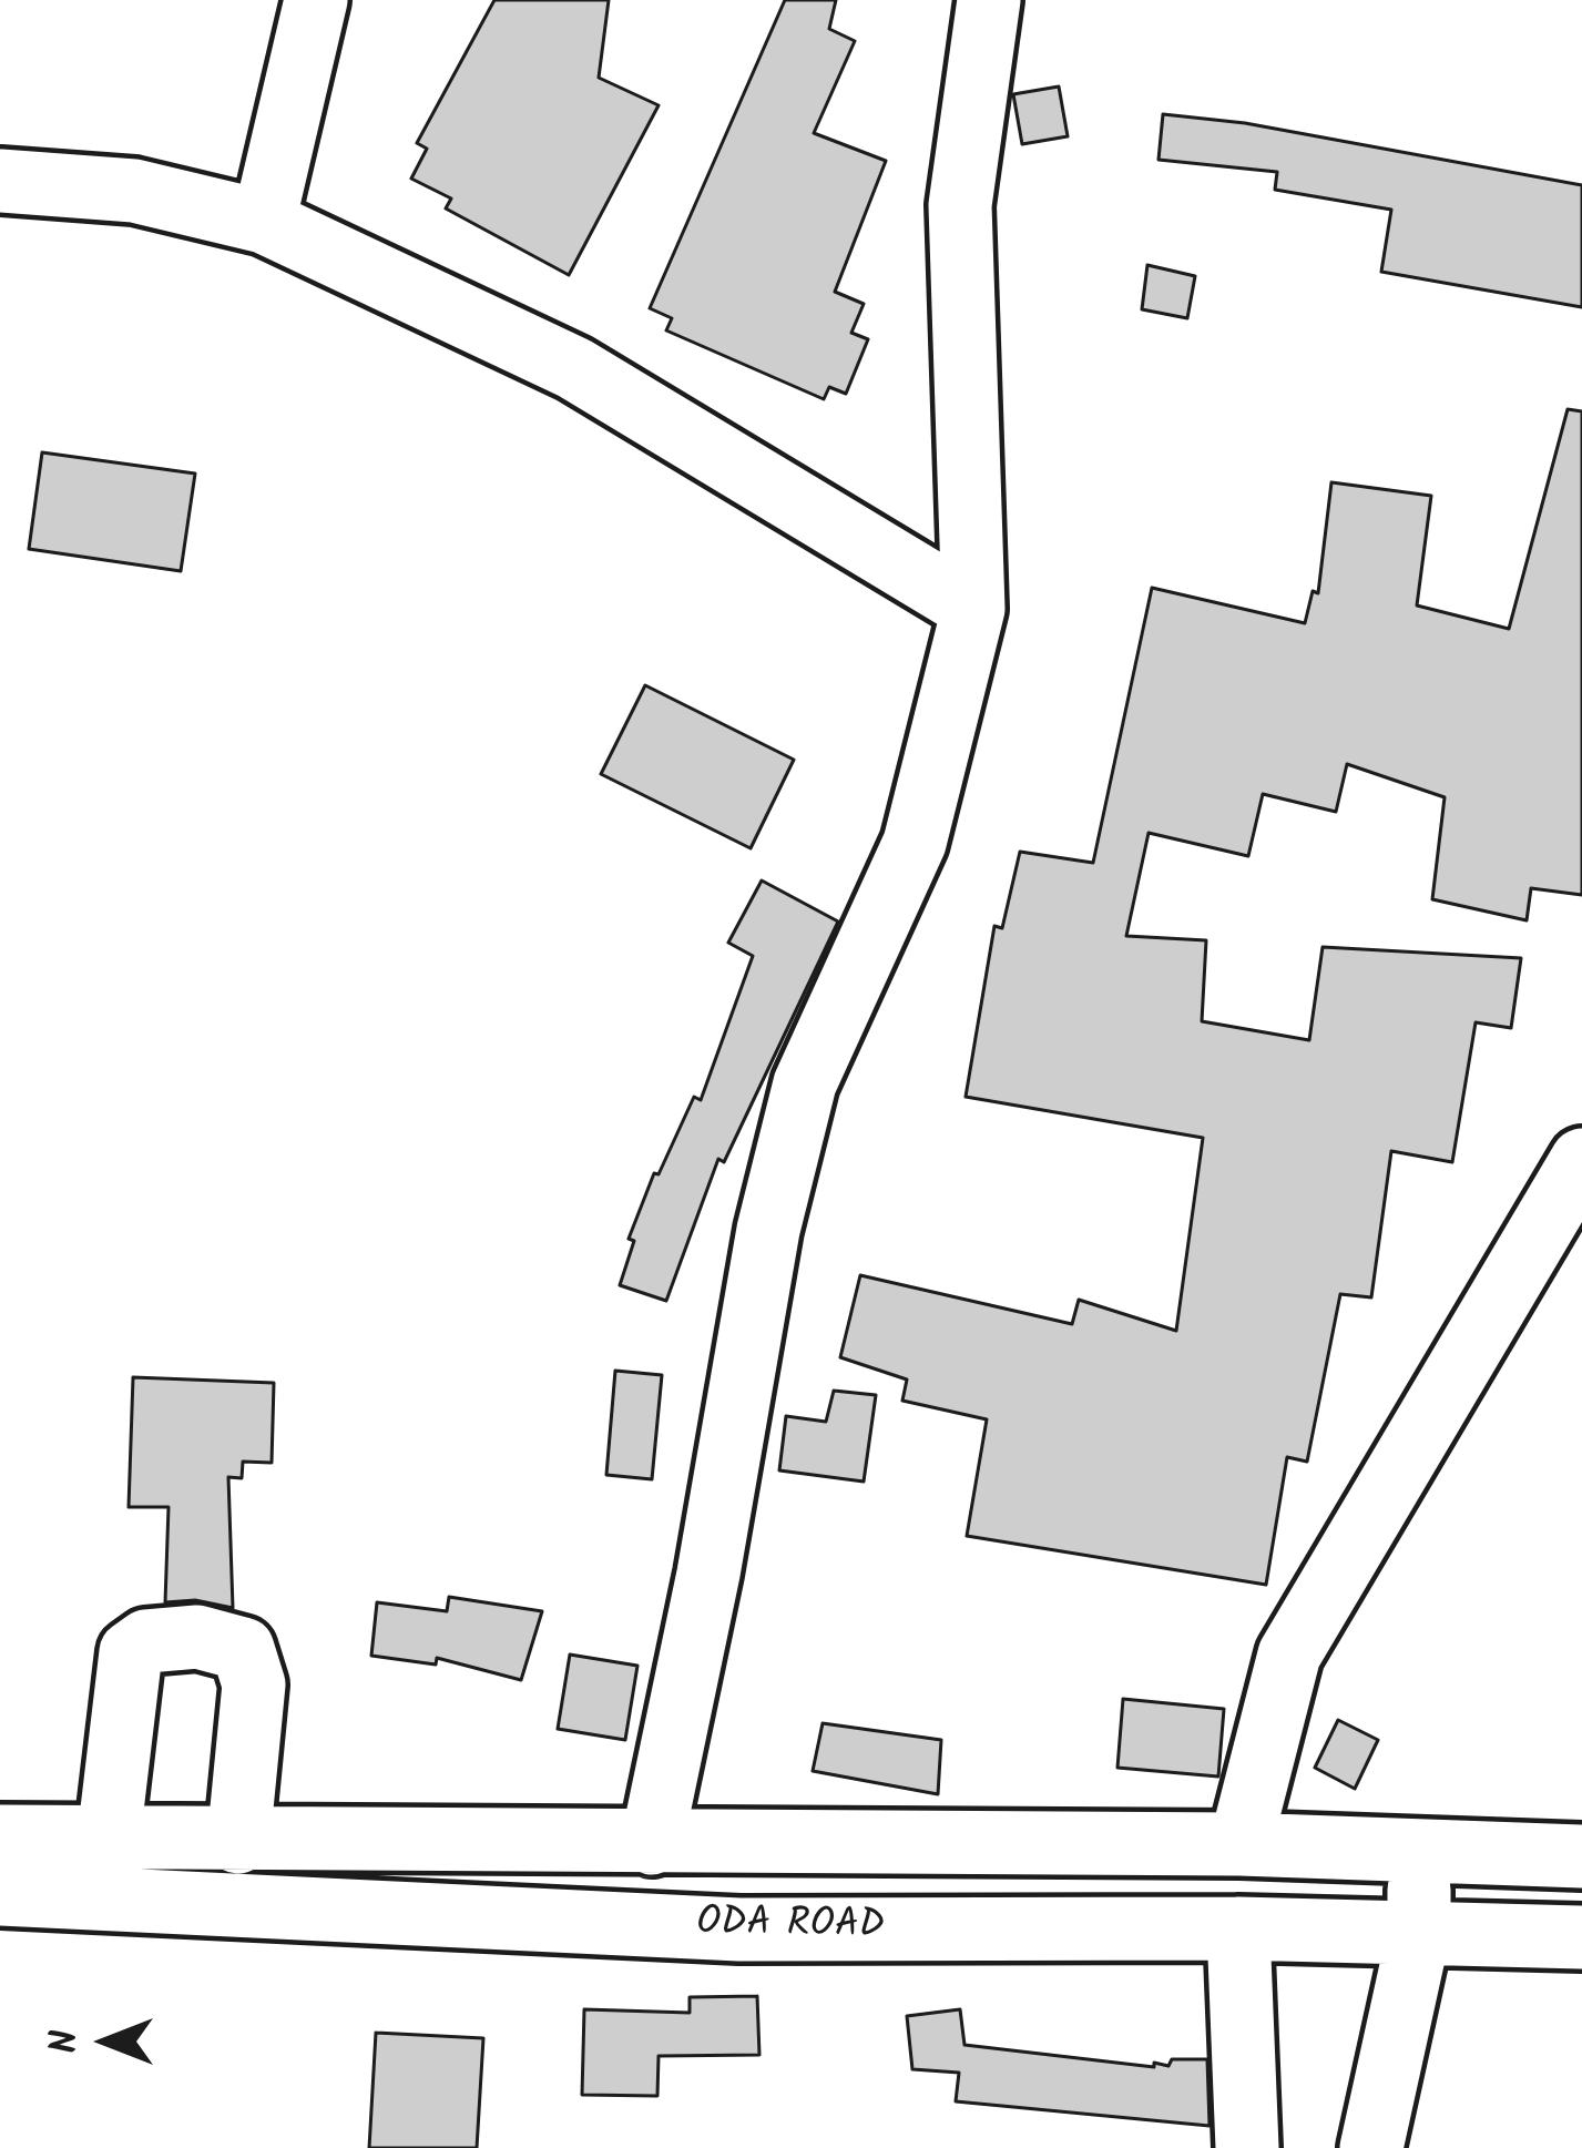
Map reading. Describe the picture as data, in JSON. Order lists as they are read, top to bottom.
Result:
{
  "streets": {
    "street": ["ODA ROAD"]
  },
  "north": "left"
}
